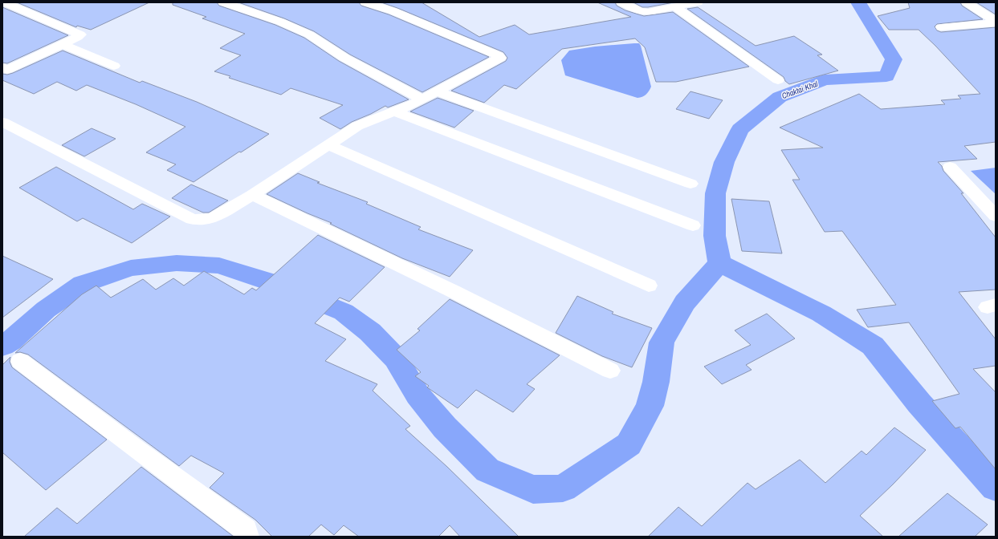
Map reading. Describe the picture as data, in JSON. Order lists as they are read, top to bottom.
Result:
{
  "water": ["Chaktai Khal"]
}
